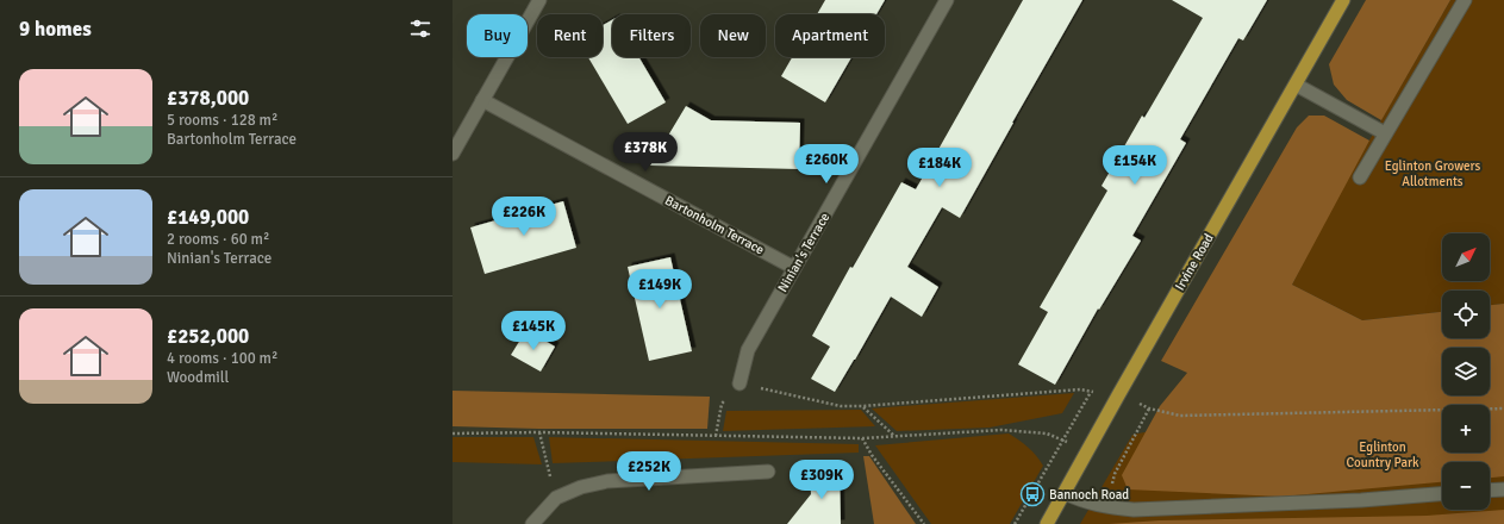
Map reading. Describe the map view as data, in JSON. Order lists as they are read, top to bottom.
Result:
{
  "streets": {
    "main road": ["Irvine Road"],
    "street": ["Bartonholm Terrace", "Ninian's Terrace"]
  },
  "crossings": [
    ["Bartonholm Terrace", "Ninian's Terrace"]
  ],
  "parks": ["Eglinton Growers Allotments", "Eglinton Country Park"],
  "places": {
    "bus stop": ["Bannoch Road"]
  },
  "north": "top right",
  "page": {
    "heading": "9 homes",
    "chip": [
      "Buy",
      "Rent",
      "Filters",
      "New",
      "Apartment"
    ],
    "list": [
      {
        "name": "£378,000",
        "note": "5 rooms · 128 m² · Bartonholm Terrace"
      },
      {
        "name": "£149,000",
        "note": "2 rooms · 60 m² · Ninian's Terrace"
      },
      {
        "name": "£252,000",
        "note": "4 rooms · 100 m² · Woodmill"
      }
    ],
    "price": [
      "£378K",
      "£260K",
      "£154K",
      "£184K",
      "£226K",
      "£149K",
      "£145K",
      "£252K",
      "£309K"
    ],
    "map_buttons": ["+", "−"]
  }
}
